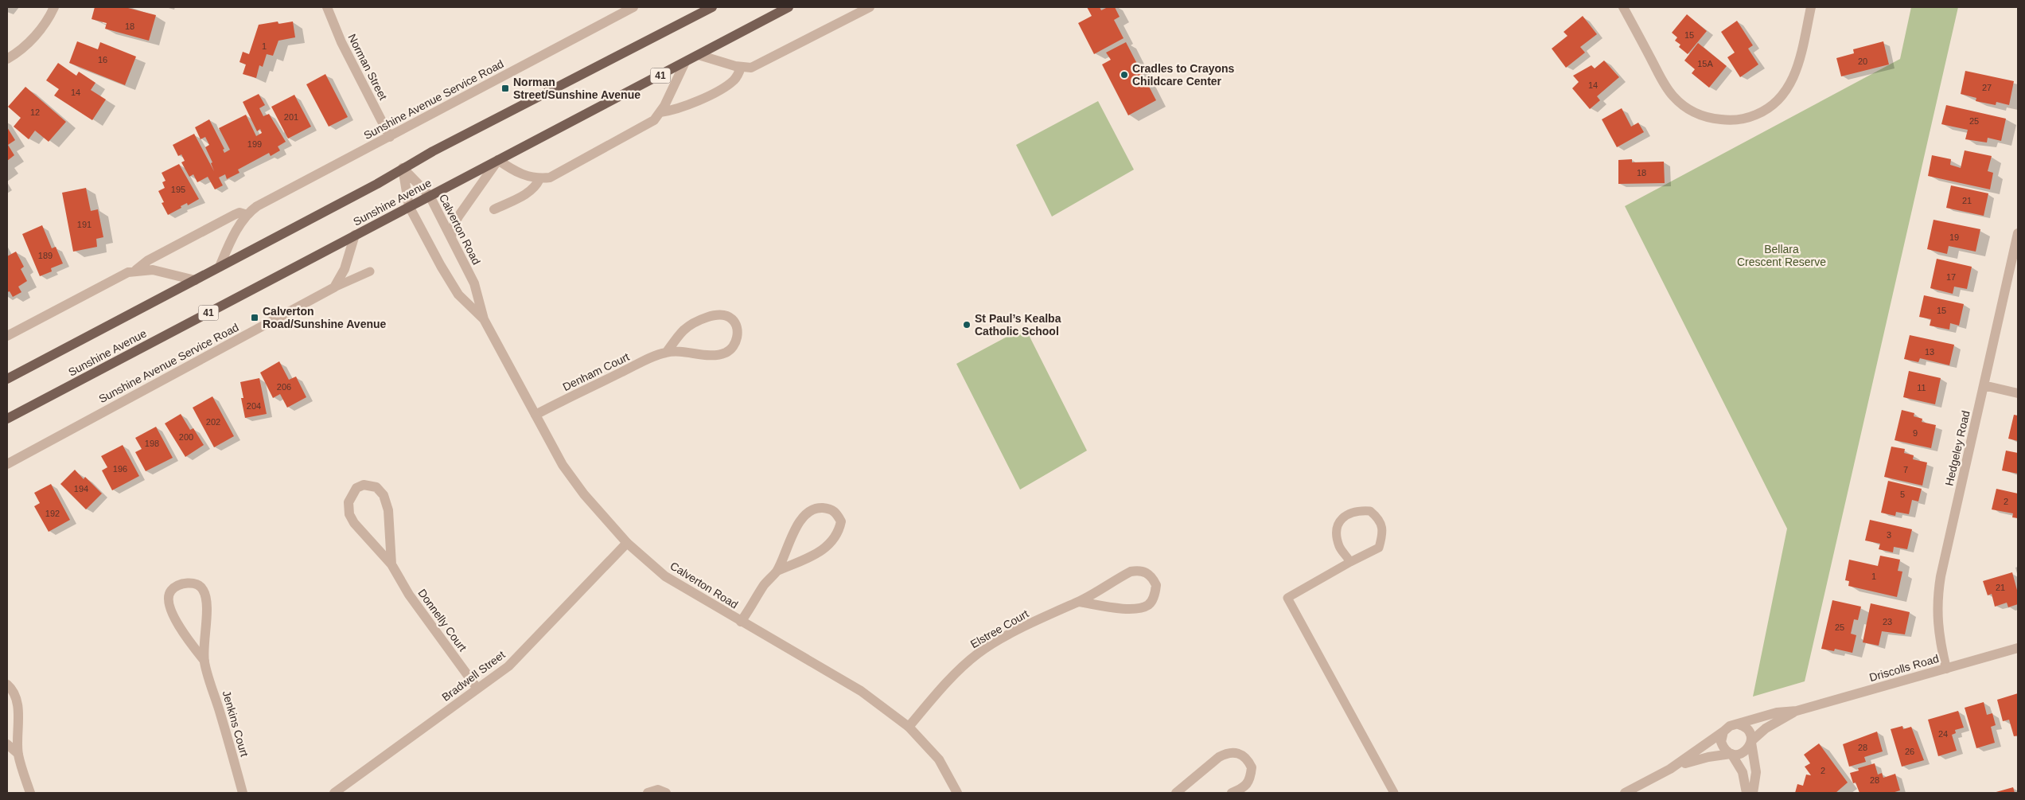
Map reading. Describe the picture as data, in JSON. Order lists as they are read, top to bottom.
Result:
{
  "streets": {
    "main road": ["41", "Sunshine Avenue"],
    "street": [
      "Norman Street",
      "Sunshine Avenue Service Road",
      "Calverton Road",
      "Denham Court",
      "Hedgeley Road",
      "Donnelly Court",
      "Elstree Court",
      "Driscolls Road",
      "Bradwell Street",
      "Jenkins Court"
    ]
  },
  "crossings": [
    ["Norman Street", "Sunshine Avenue Service Road"],
    ["Sunshine Avenue Service Road", "Sunshine Avenue"],
    ["Sunshine Avenue", "Calverton Road"],
    ["Calverton Road", "Denham Court"],
    ["Calverton Road", "Elstree Court"],
    ["Calverton Road", "Bradwell Street"],
    ["Hedgeley Road", "Driscolls Road"],
    ["Donnelly Court", "Bradwell Street"]
  ],
  "parks": ["Bellara Crescent Reserve"],
  "places": {
    "other": ["Cradles to Crayons Childcare Center", "St Paul’s Kealba Catholic School"],
    "transit": ["Norman Street/Sunshine Avenue", "Calverton Road/Sunshine Avenue"]
  },
  "house_numbers": [
    "18",
    "15",
    "1",
    "16",
    "20",
    "15A",
    "14",
    "27",
    "14",
    "12",
    "201",
    "25",
    "199",
    "18",
    "195",
    "21",
    "191",
    "19",
    "189",
    "17",
    "15",
    "13",
    "206",
    "11",
    "204",
    "202",
    "9",
    "200",
    "198",
    "196",
    "7",
    "194",
    "5",
    "2",
    "192",
    "3",
    "1",
    "21",
    "23",
    "25",
    "24",
    "28",
    "26",
    "2",
    "28"
  ]
}
